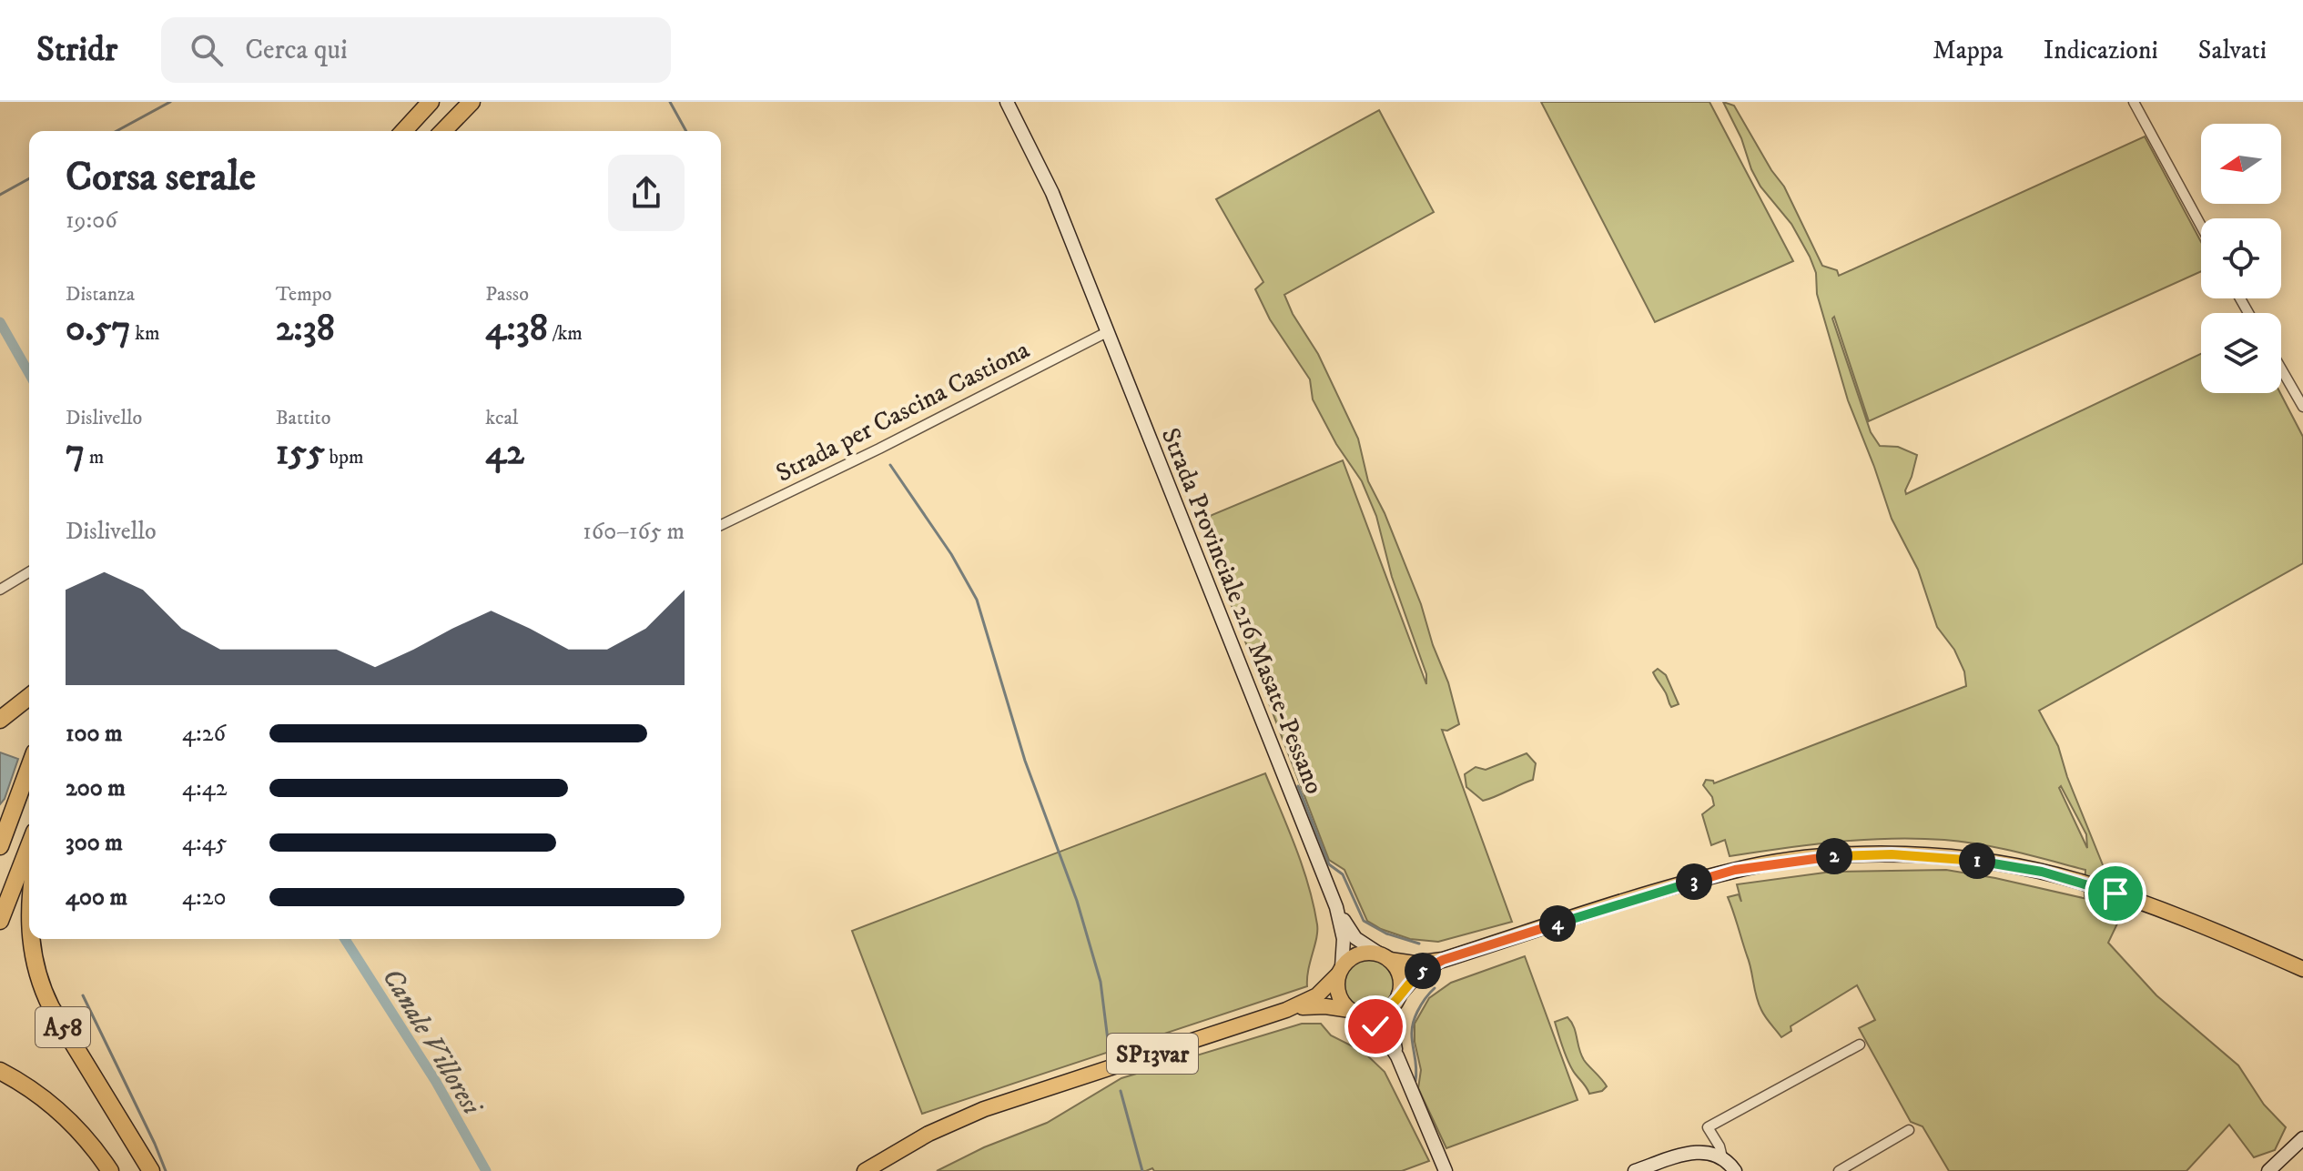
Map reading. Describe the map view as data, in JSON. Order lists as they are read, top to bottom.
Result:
{
  "streets": {
    "highway": ["A58"],
    "main road": ["Strada Provinciale 216 Masate-Pessano", "SP13var"],
    "street": ["Strada per Cascina Castiona"]
  },
  "crossings": [
    ["Strada per Cascina Castiona", "Strada Provinciale 216 Masate-Pessano"]
  ],
  "water": ["Canale Villoresi"],
  "north": "left",
  "page": {
    "header": "Stridr",
    "search": "Cerca qui",
    "nav": ["Mappa", "Indicazioni", "Salvati"],
    "heading": ["Corsa serale", "19:06"],
    "stats": [
      ["Distanza", "0.57 km"],
      ["Tempo", "2:38"],
      ["Passo", "4:38 /km"],
      ["Dislivello", "7 m"],
      ["Battito", "155 bpm"],
      ["kcal", "42"]
    ],
    "chart": ["Dislivello", "160–165 m"],
    "list": [
      {
        "name": "100 m",
        "note": "4:26"
      },
      {
        "name": "200 m",
        "note": "4:42"
      },
      {
        "name": "300 m",
        "note": "4:45"
      },
      {
        "name": "400 m",
        "note": "4:20"
      }
    ],
    "pins": [
      "2",
      "1",
      "3",
      "4",
      "5"
    ]
  }
}
